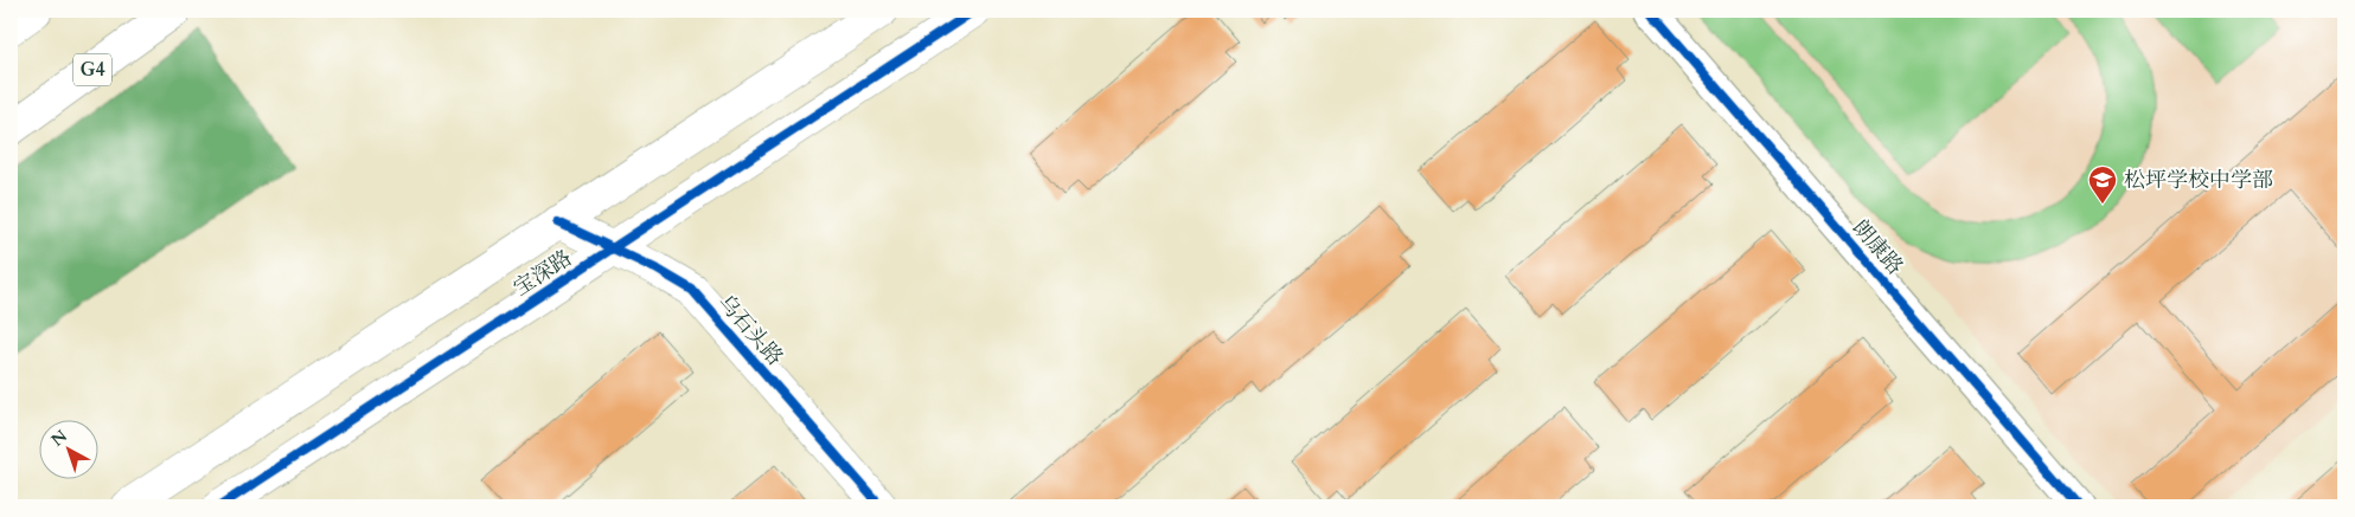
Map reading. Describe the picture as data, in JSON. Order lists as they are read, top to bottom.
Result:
{
  "streets": {
    "main road": ["G4", "宝深路", "乌石头路"],
    "street": ["朗康路"]
  },
  "crossings": [
    ["宝深路", "乌石头路"]
  ],
  "places": {
    "school or university": ["松坪学校中学部"]
  },
  "north": "top left"
}
